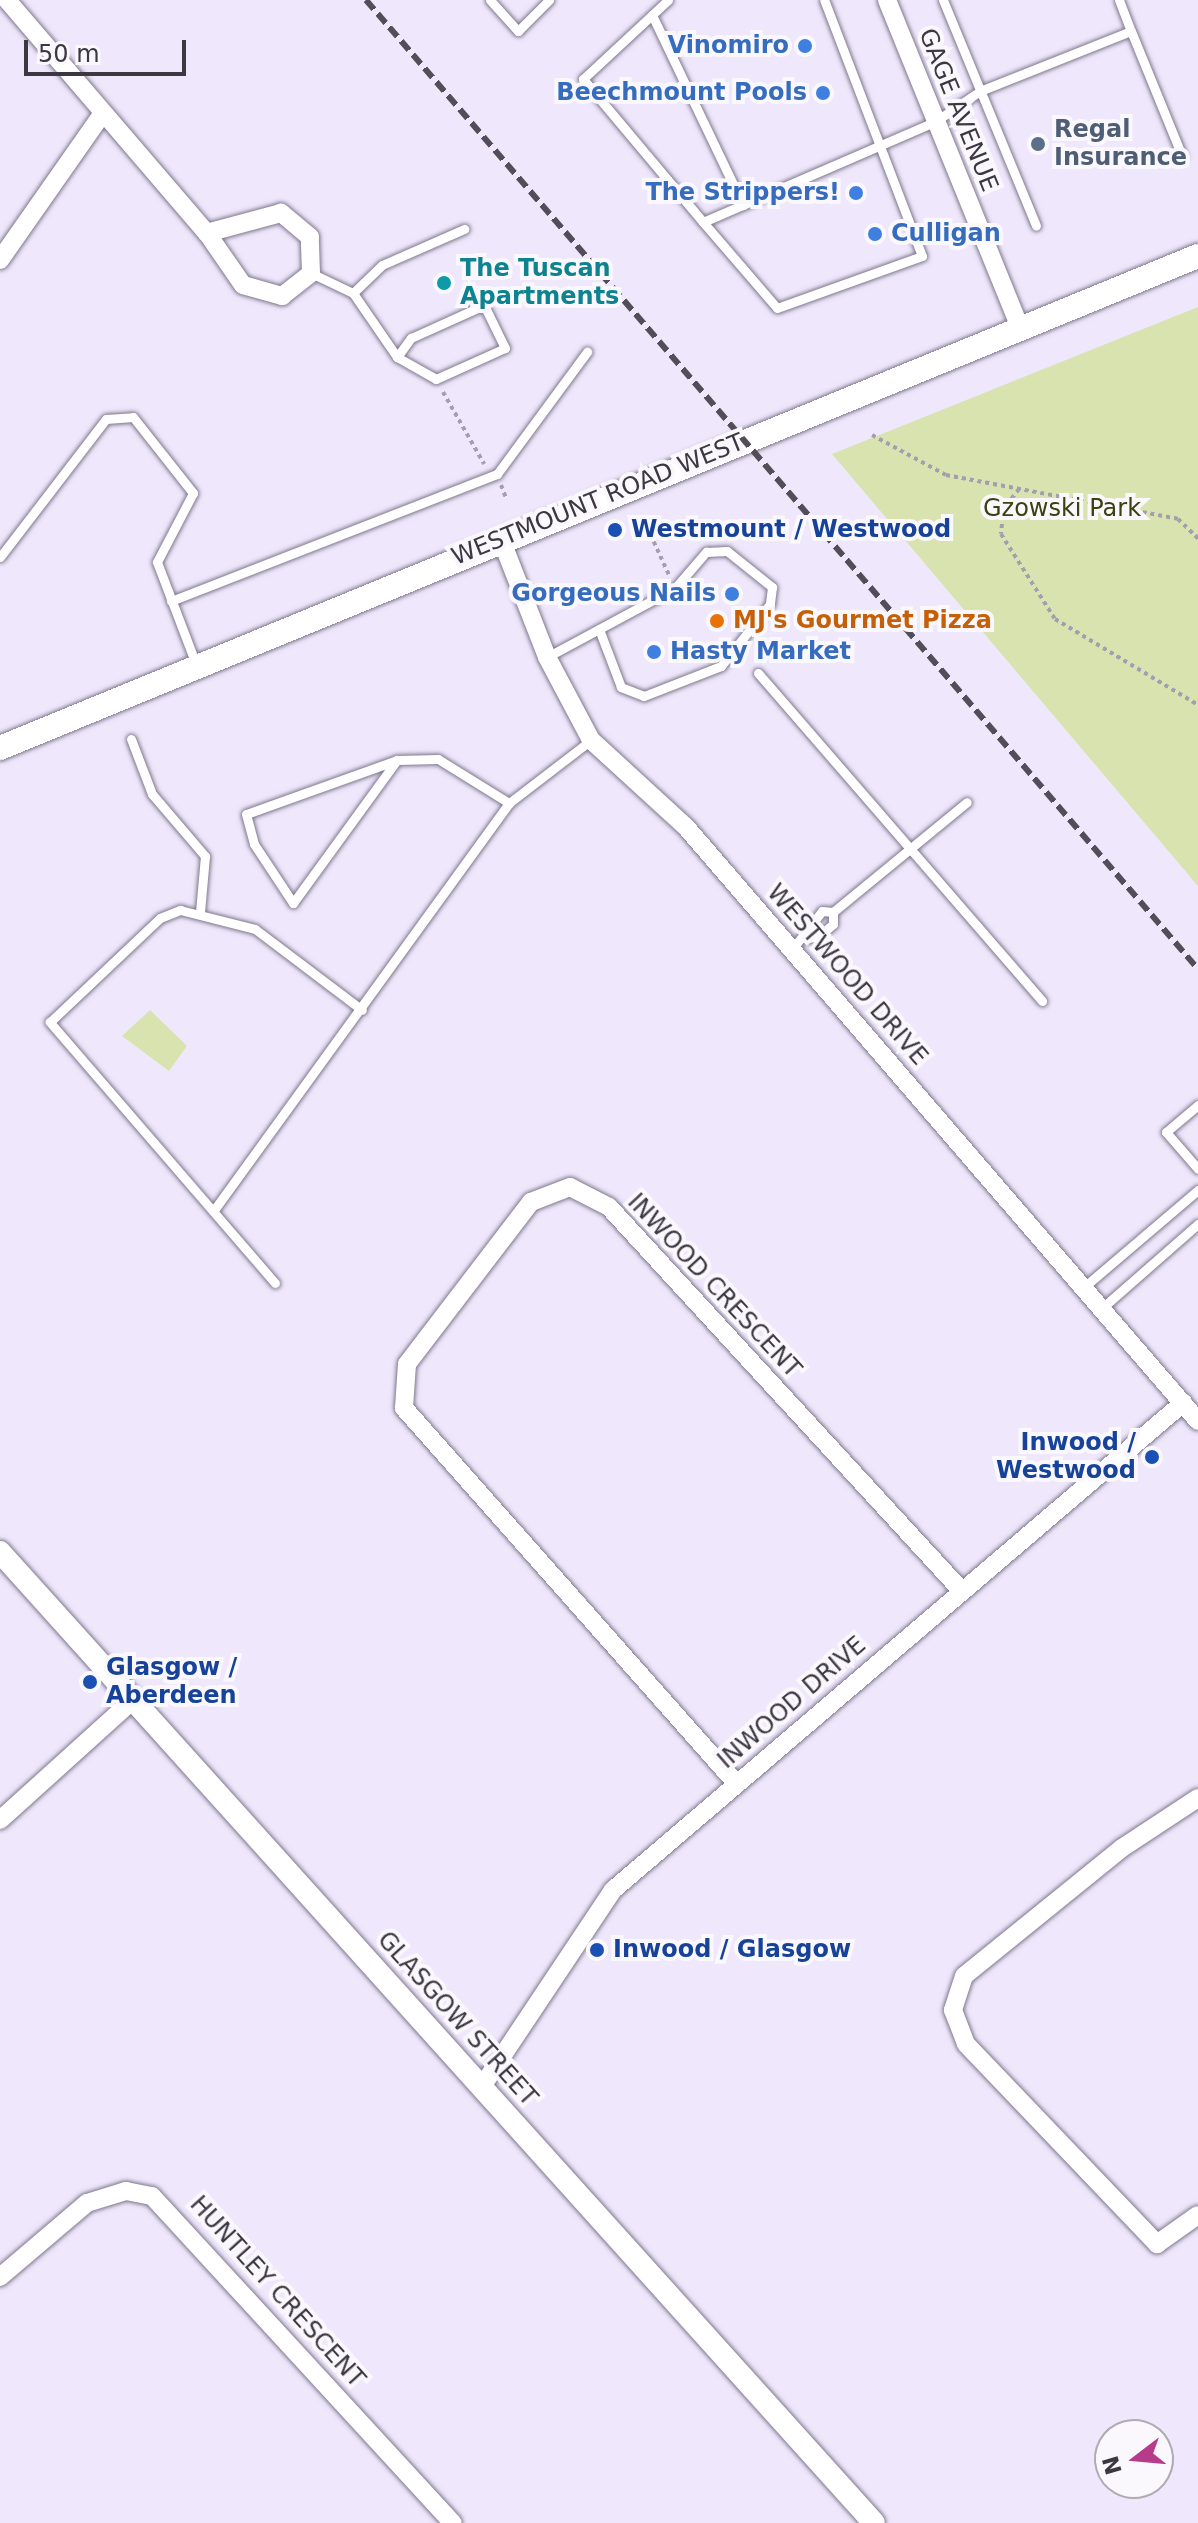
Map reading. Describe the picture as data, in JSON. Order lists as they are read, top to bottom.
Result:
{
  "streets": {
    "main road": ["WESTMOUNT ROAD WEST"],
    "street": [
      "GAGE AVENUE",
      "WESTWOOD DRIVE",
      "INWOOD CRESCENT",
      "INWOOD DRIVE",
      "GLASGOW STREET",
      "HUNTLEY CRESCENT"
    ]
  },
  "crossings": [
    ["GAGE AVENUE", "WESTMOUNT ROAD WEST"],
    ["WESTMOUNT ROAD WEST", "WESTWOOD DRIVE"],
    ["WESTWOOD DRIVE", "INWOOD DRIVE"],
    ["INWOOD CRESCENT", "INWOOD DRIVE"],
    ["INWOOD DRIVE", "GLASGOW STREET"]
  ],
  "parks": ["Gzowski Park"],
  "places": [
    "Vinomiro",
    "Beechmount Pools",
    "Regal Insurance",
    "The Strippers!",
    "Culligan",
    "The Tuscan Apartments",
    "Westmount / Westwood",
    "Gorgeous Nails",
    "MJ's Gourmet Pizza",
    "Hasty Market",
    "Inwood / Westwood",
    "Glasgow / Aberdeen",
    "Inwood / Glasgow"
  ],
  "scale_bar": "50 m",
  "north": "left"
}
